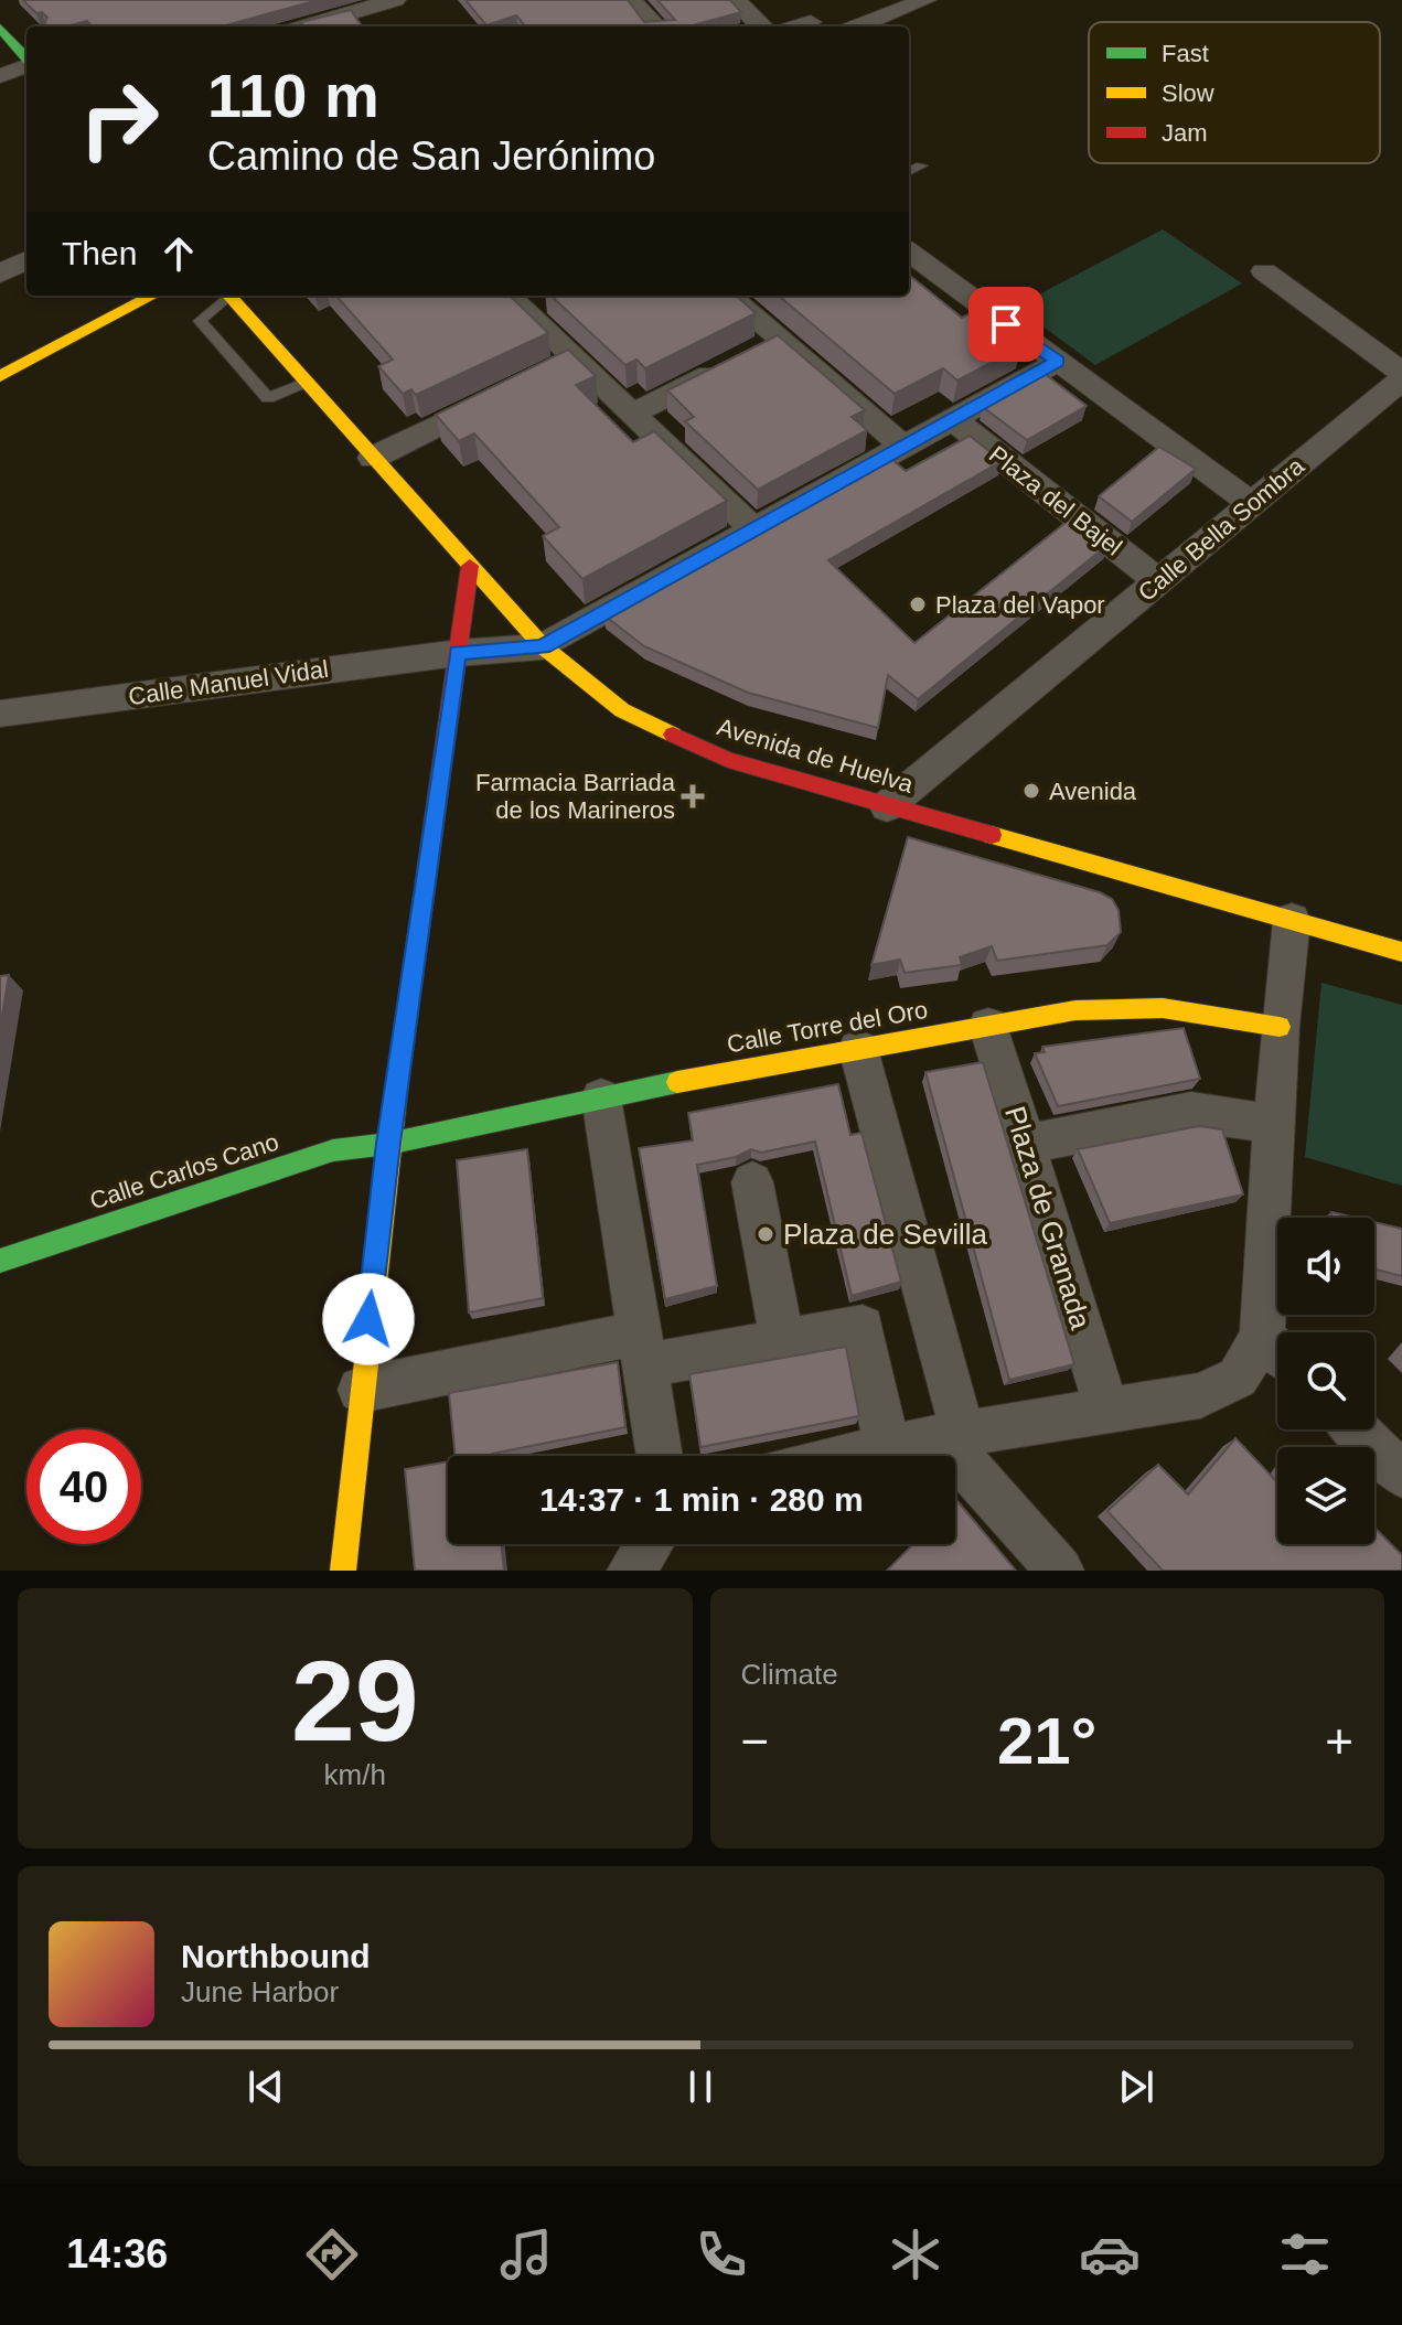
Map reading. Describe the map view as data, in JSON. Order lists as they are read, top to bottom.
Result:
{
  "streets": {
    "street": [
      "Plaza del Bajel",
      "Calle Bella Sombra",
      "Calle Manuel Vidal",
      "Avenida de Huelva",
      "Calle Torre del Oro",
      "Calle Carlos Cano",
      "Plaza de Granada"
    ]
  },
  "crossings": [
    ["Plaza del Bajel", "Calle Bella Sombra"],
    ["Calle Bella Sombra", "Avenida de Huelva"],
    ["Calle Manuel Vidal", "Avenida de Huelva"],
    ["Calle Torre del Oro", "Calle Carlos Cano"],
    ["Calle Torre del Oro", "Plaza de Granada"]
  ],
  "places": {
    "other": ["Plaza del Vapor", "Avenida", "Plaza de Sevilla"],
    "health": ["Farmacia Barriada de los Marineros"]
  },
  "legend": ["Fast", "Slow", "Jam"],
  "page": {
    "turn": ["110 m", "Camino de San Jerónimo"],
    "then": "Then",
    "limit": "40",
    "trip": "14:37 · 1 min · 280 m",
    "tile": [
      ["29", "km/h"],
      "Climate"
    ],
    "heat": ["−", "21°", "+"],
    "song": ["Northbound", "June Harbor"],
    "tabs": "14:36"
  }
}
